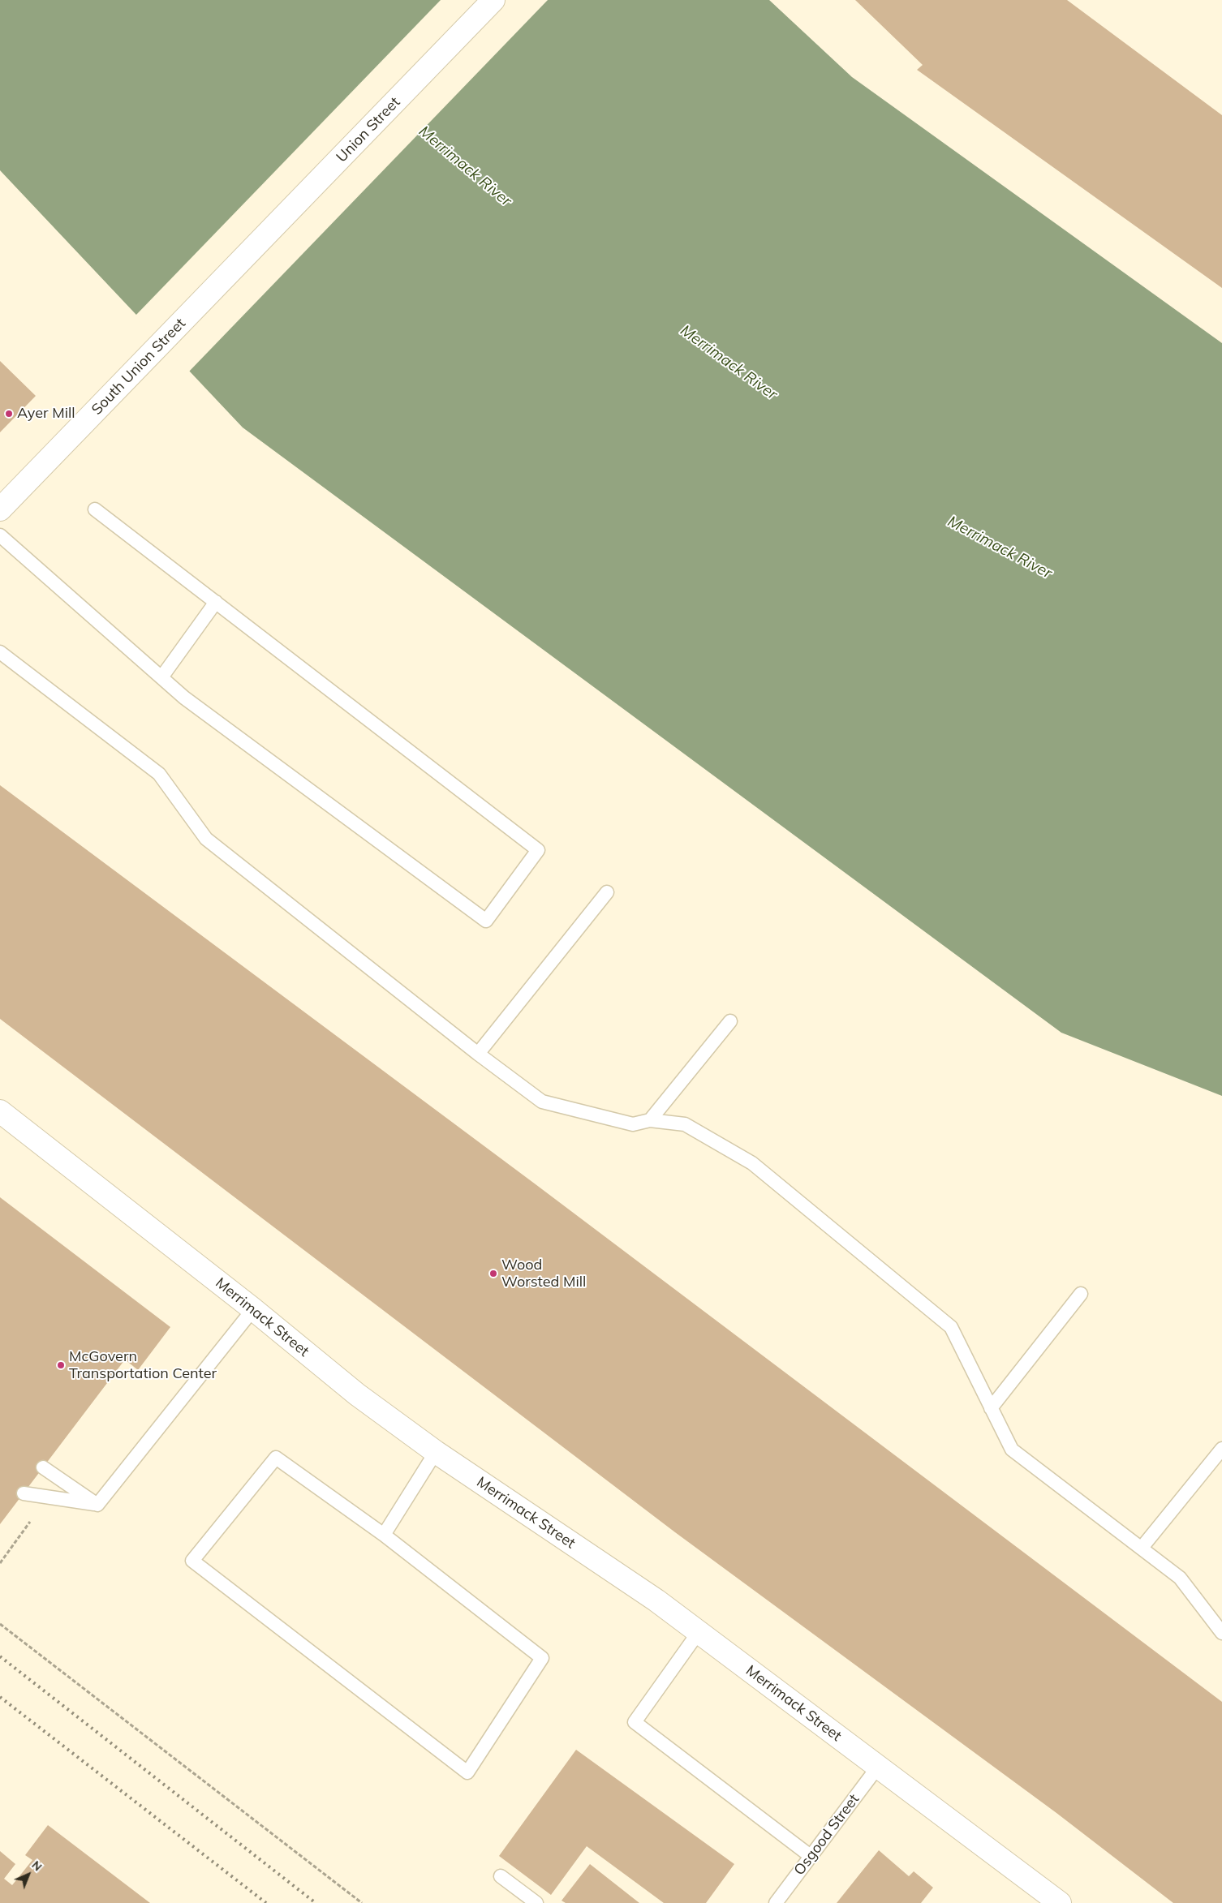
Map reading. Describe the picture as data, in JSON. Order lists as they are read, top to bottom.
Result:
{
  "streets": {
    "main road": ["Union Street", "South Union Street", "Merrimack Street"],
    "lane": ["Osgood Street"]
  },
  "crossings": [
    ["Union Street", "South Union Street"],
    ["Merrimack Street", "Osgood Street"]
  ],
  "water": ["Merrimack River"],
  "places": ["Ayer Mill", "Wood Worsted Mill", "McGovern Transportation Center"],
  "north": "top right"
}
